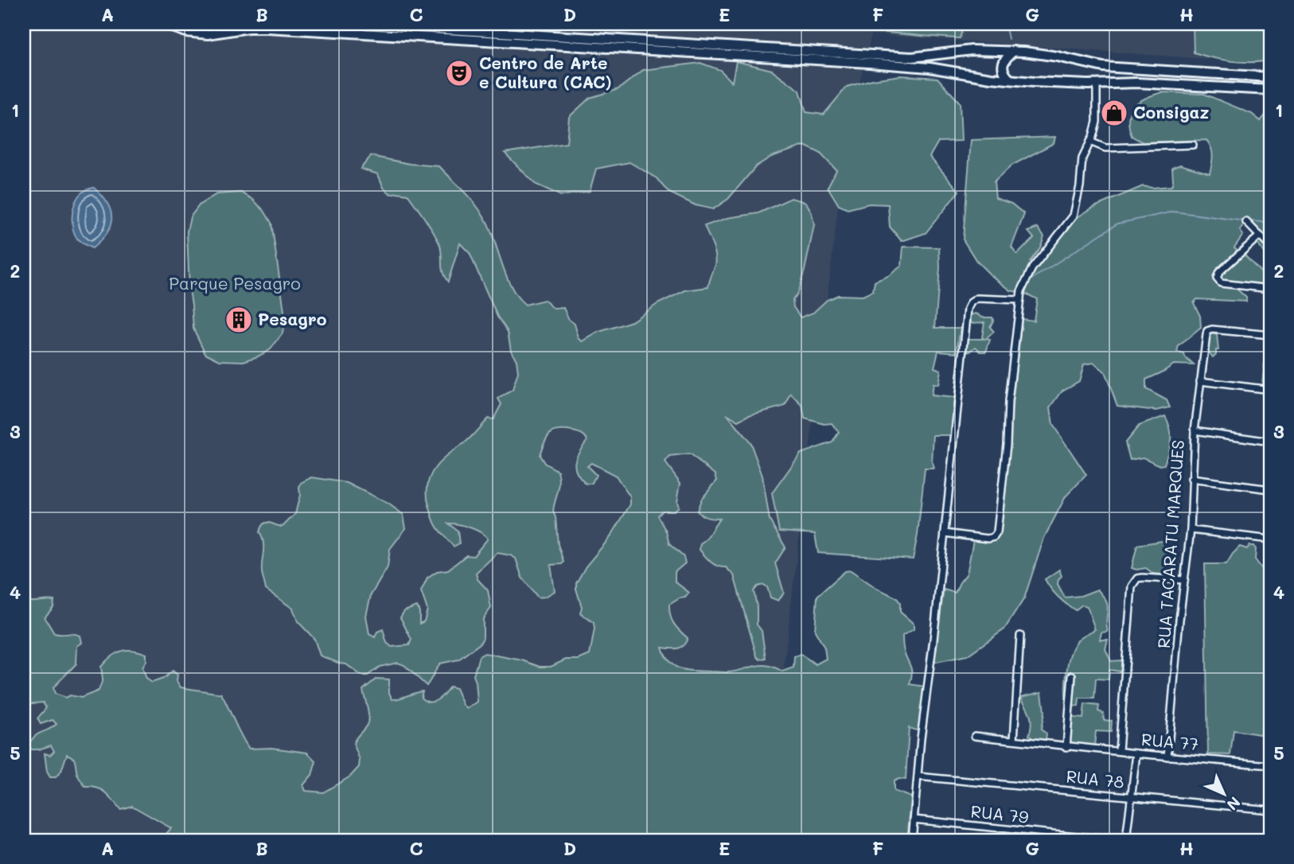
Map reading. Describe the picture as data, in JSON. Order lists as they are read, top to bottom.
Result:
{
  "streets": {
    "street": [
      "RUA TACARATU MARQUES",
      "RUA 77",
      "RUA 78",
      "RUA 79"
    ]
  },
  "crossings": [
    ["RUA TACARATU MARQUES", "RUA 77"]
  ],
  "parks": ["Parque Pesagro"],
  "places": {
    "theatre": ["Centro de Arte e Cultura (CAC)"],
    "shop": ["Consigaz"],
    "building": ["Pesagro"]
  },
  "north": "bottom right",
  "grid": {
    "columns": [
      "A",
      "B",
      "C",
      "D",
      "E",
      "F",
      "G",
      "H"
    ],
    "rows": [
      "1",
      "2",
      "3",
      "4",
      "5"
    ]
  }
}
